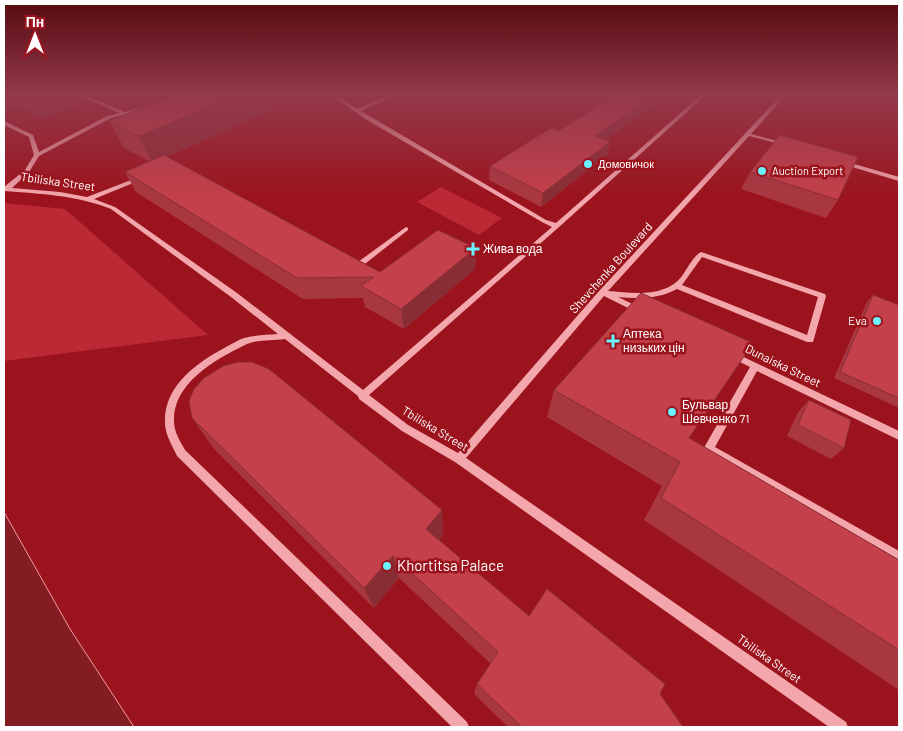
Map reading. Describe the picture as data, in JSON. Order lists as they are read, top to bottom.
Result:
{
  "streets": {
    "street": ["Tbiliska Street", "Shevchenka Boulevard", "Dunaiska Street"]
  },
  "crossings": [
    ["Tbiliska Street", "Shevchenka Boulevard"]
  ],
  "places": {
    "other": [
      "Домовичок",
      "Auction Export",
      "Eva",
      "Бульвар Шевченко 71",
      "Khortitsa Palace"
    ],
    "health": ["Жива вода", "Аптека низьких цін"]
  },
  "north": "top"
}
